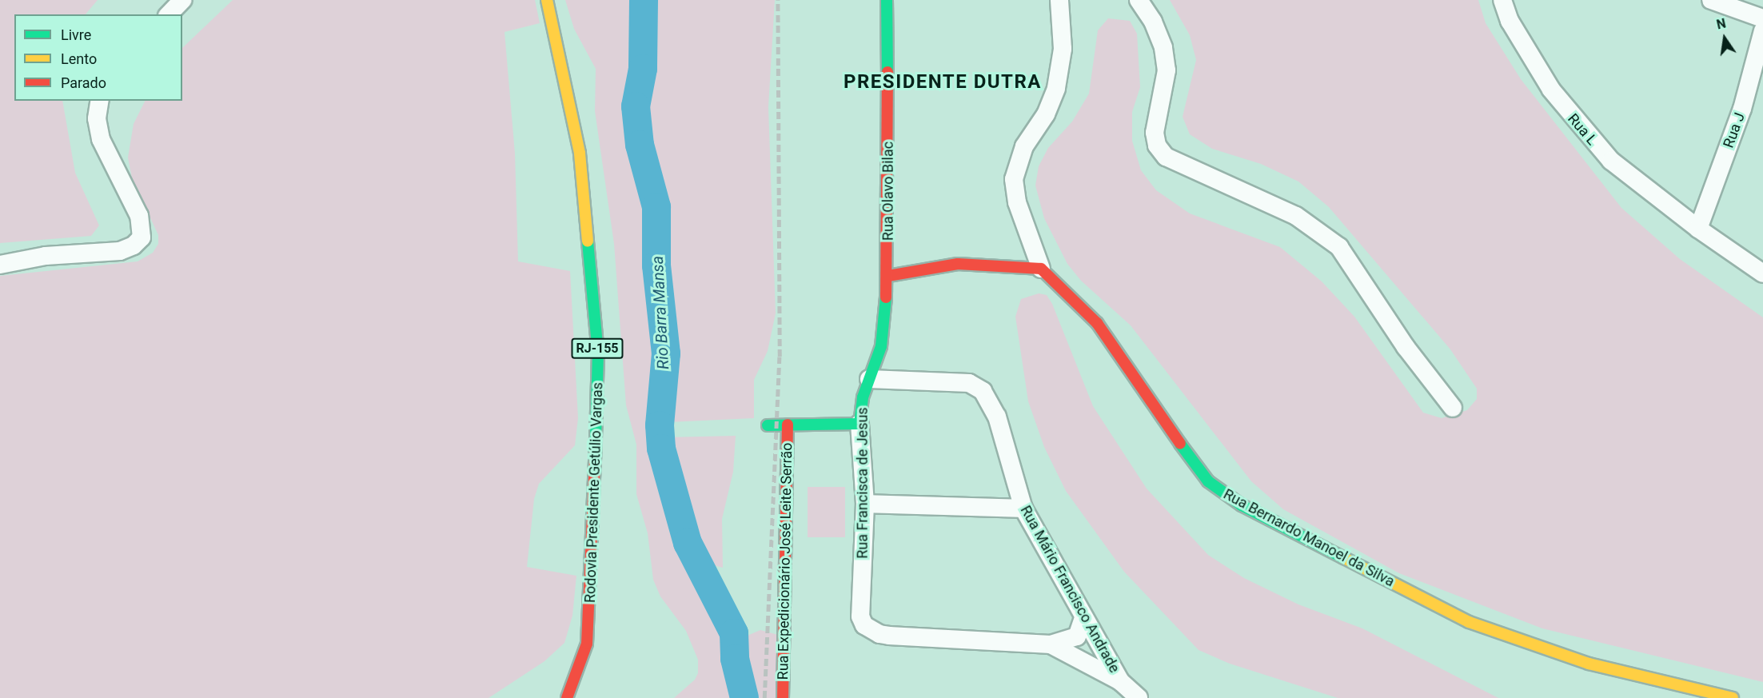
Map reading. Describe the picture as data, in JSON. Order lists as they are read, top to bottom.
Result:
{
  "streets": {
    "street": [
      "Rua L",
      "Rua J",
      "Rua Olavo Bilac",
      "RJ-155",
      "Rua Francisca de Jesus",
      "Rodovia Presidente Getúlio Vargas",
      "Rua Bernardo Manoel da Silva",
      "Rua Expedicionário José Leite Serrão",
      "Rua Mário Francisco Andrade"
    ]
  },
  "crossings": [
    ["Rua L", "Rua J"],
    ["Rua Olavo Bilac", "Rua Francisca de Jesus"],
    ["Rua Olavo Bilac", "Rua Mário Francisco Andrade"],
    ["Rua Francisca de Jesus", "Rua Mário Francisco Andrade"]
  ],
  "districts": ["PRESIDENTE DUTRA"],
  "water": ["Rio Barra Mansa"],
  "legend": ["Livre", "Lento", "Parado"],
  "north": "top"
}
